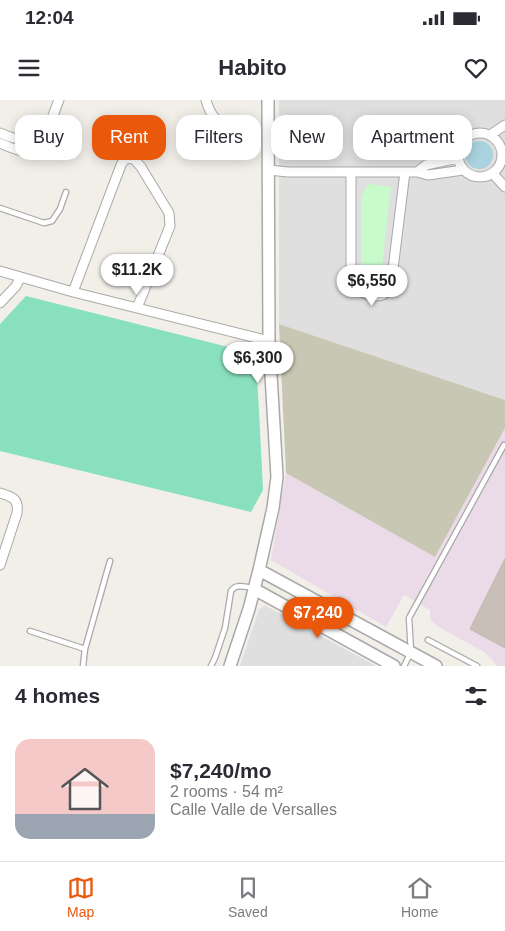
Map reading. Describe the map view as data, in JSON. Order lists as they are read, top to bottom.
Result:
{
  "page": {
    "status": "12:04",
    "header": "Habito",
    "chip": [
      "Buy",
      "Rent",
      "Filters",
      "New",
      "Apartment"
    ],
    "price": [
      "$11.2K",
      "$6,550",
      "$6,300",
      "$7,240"
    ],
    "heading": "4 homes",
    "list": [
      {
        "name": "$7,240/mo",
        "note": "2 rooms · 54 m² · Calle Valle de Versalles"
      }
    ],
    "tabs": ["Map", "Saved", "Home"]
  }
}
